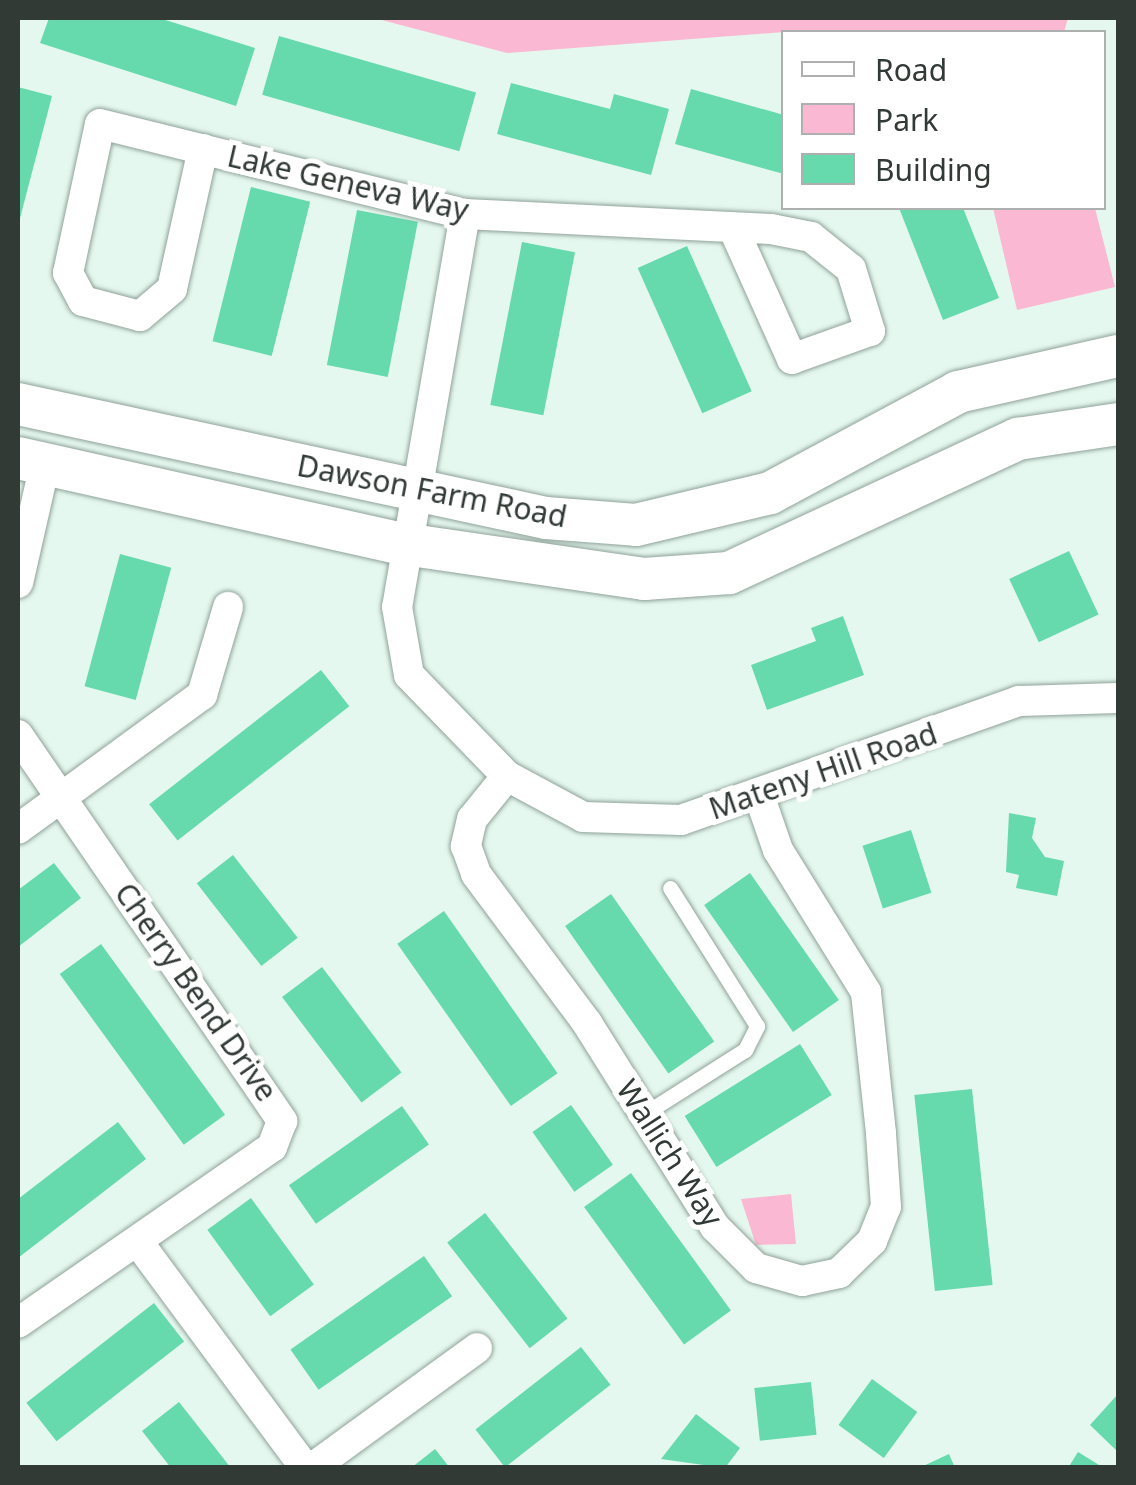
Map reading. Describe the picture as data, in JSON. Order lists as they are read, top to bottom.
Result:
{
  "streets": {
    "street": [
      "Lake Geneva Way",
      "Dawson Farm Road",
      "Mateny Hill Road",
      "Cherry Bend Drive",
      "Wallich Way"
    ]
  },
  "crossings": [
    ["Lake Geneva Way", "Mateny Hill Road"],
    ["Dawson Farm Road", "Mateny Hill Road"],
    ["Mateny Hill Road", "Wallich Way"]
  ],
  "legend": ["Road", "Park", "Building"]
}
